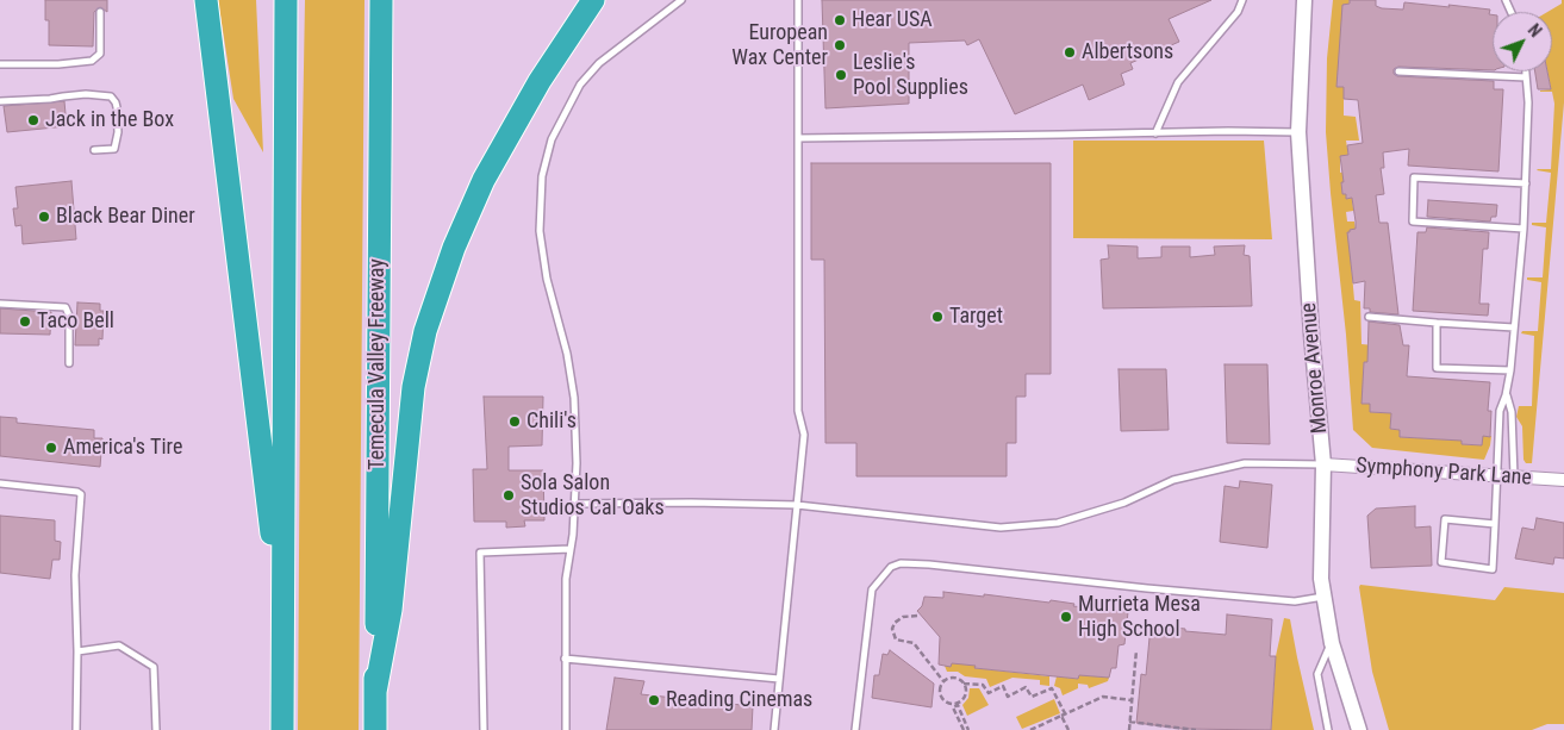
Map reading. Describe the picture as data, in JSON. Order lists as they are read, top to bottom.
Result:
{
  "streets": {
    "highway": ["Temecula Valley Freeway"],
    "street": ["Monroe Avenue", "Symphony Park Lane"]
  },
  "crossings": [
    ["Monroe Avenue", "Symphony Park Lane"]
  ],
  "places": [
    "Hear USA",
    "European Wax Center",
    "Albertsons",
    "Leslie's Pool Supplies",
    "Jack in the Box",
    "Black Bear Diner",
    "Target",
    "Taco Bell",
    "Chili's",
    "America's Tire",
    "Sola Salon Studios Cal Oaks",
    "Murrieta Mesa High School",
    "Reading Cinemas"
  ],
  "north": "top right"
}
